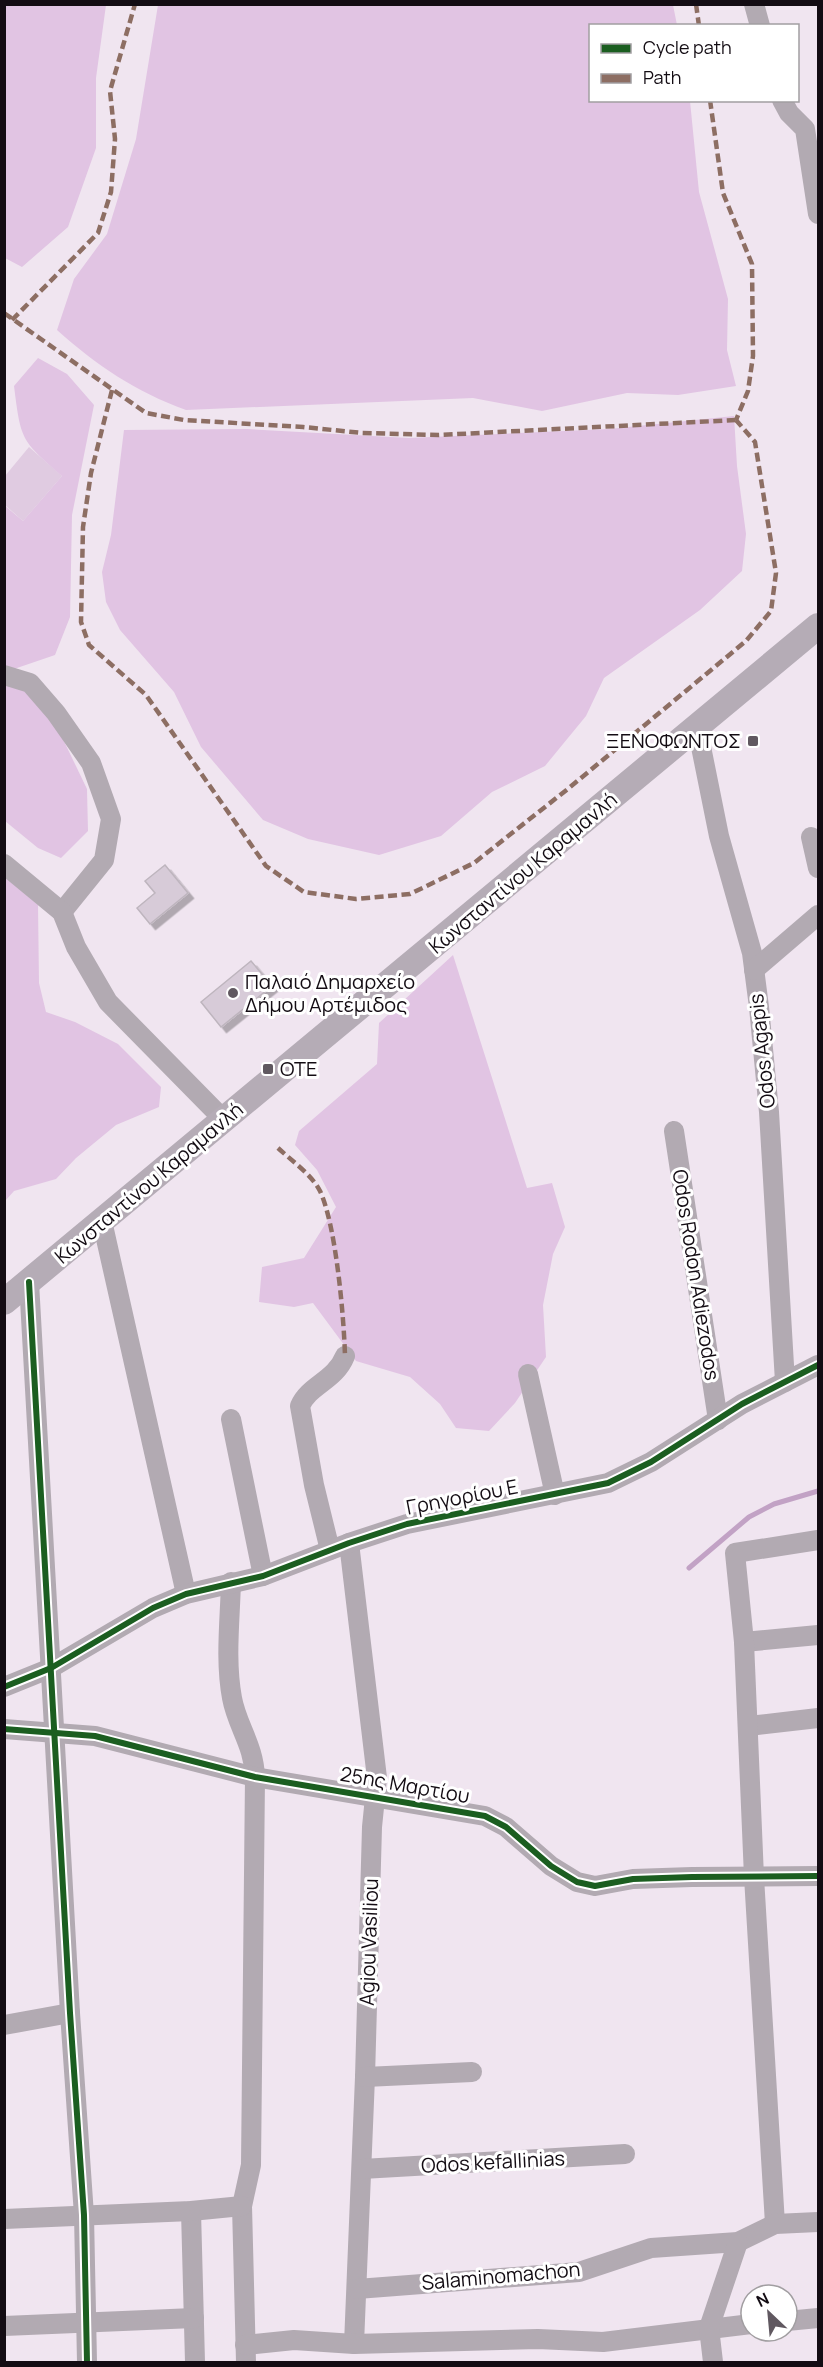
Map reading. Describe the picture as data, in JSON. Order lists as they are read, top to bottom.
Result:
{
  "streets": {
    "main road": ["Κωνσταντίνου Καραμανλή"],
    "street": [
      "Odos Agapis",
      "Odos Rodon Adiezodos",
      "Γρηγορίου Ε",
      "25ης Μαρτίου",
      "Agiou Vasiliou",
      "Odos kefallinias",
      "Salaminomachon"
    ]
  },
  "crossings": [
    ["Κωνσταντίνου Καραμανλή", "Odos Agapis"],
    ["Odos Agapis", "Γρηγορίου Ε"],
    ["Odos Rodon Adiezodos", "Γρηγορίου Ε"],
    ["Γρηγορίου Ε", "Agiou Vasiliou"],
    ["25ης Μαρτίου", "Agiou Vasiliou"],
    ["Agiou Vasiliou", "Odos kefallinias"],
    ["Agiou Vasiliou", "Salaminomachon"]
  ],
  "places": {
    "transit": ["ΞΕΝΟΦΩΝΤΟΣ", "ΟΤΕ"],
    "other": ["Παλαιό Δημαρχείο Δήμου Αρτέμιδος"]
  },
  "legend": ["Cycle path", "Path"],
  "north": "top left"
}
